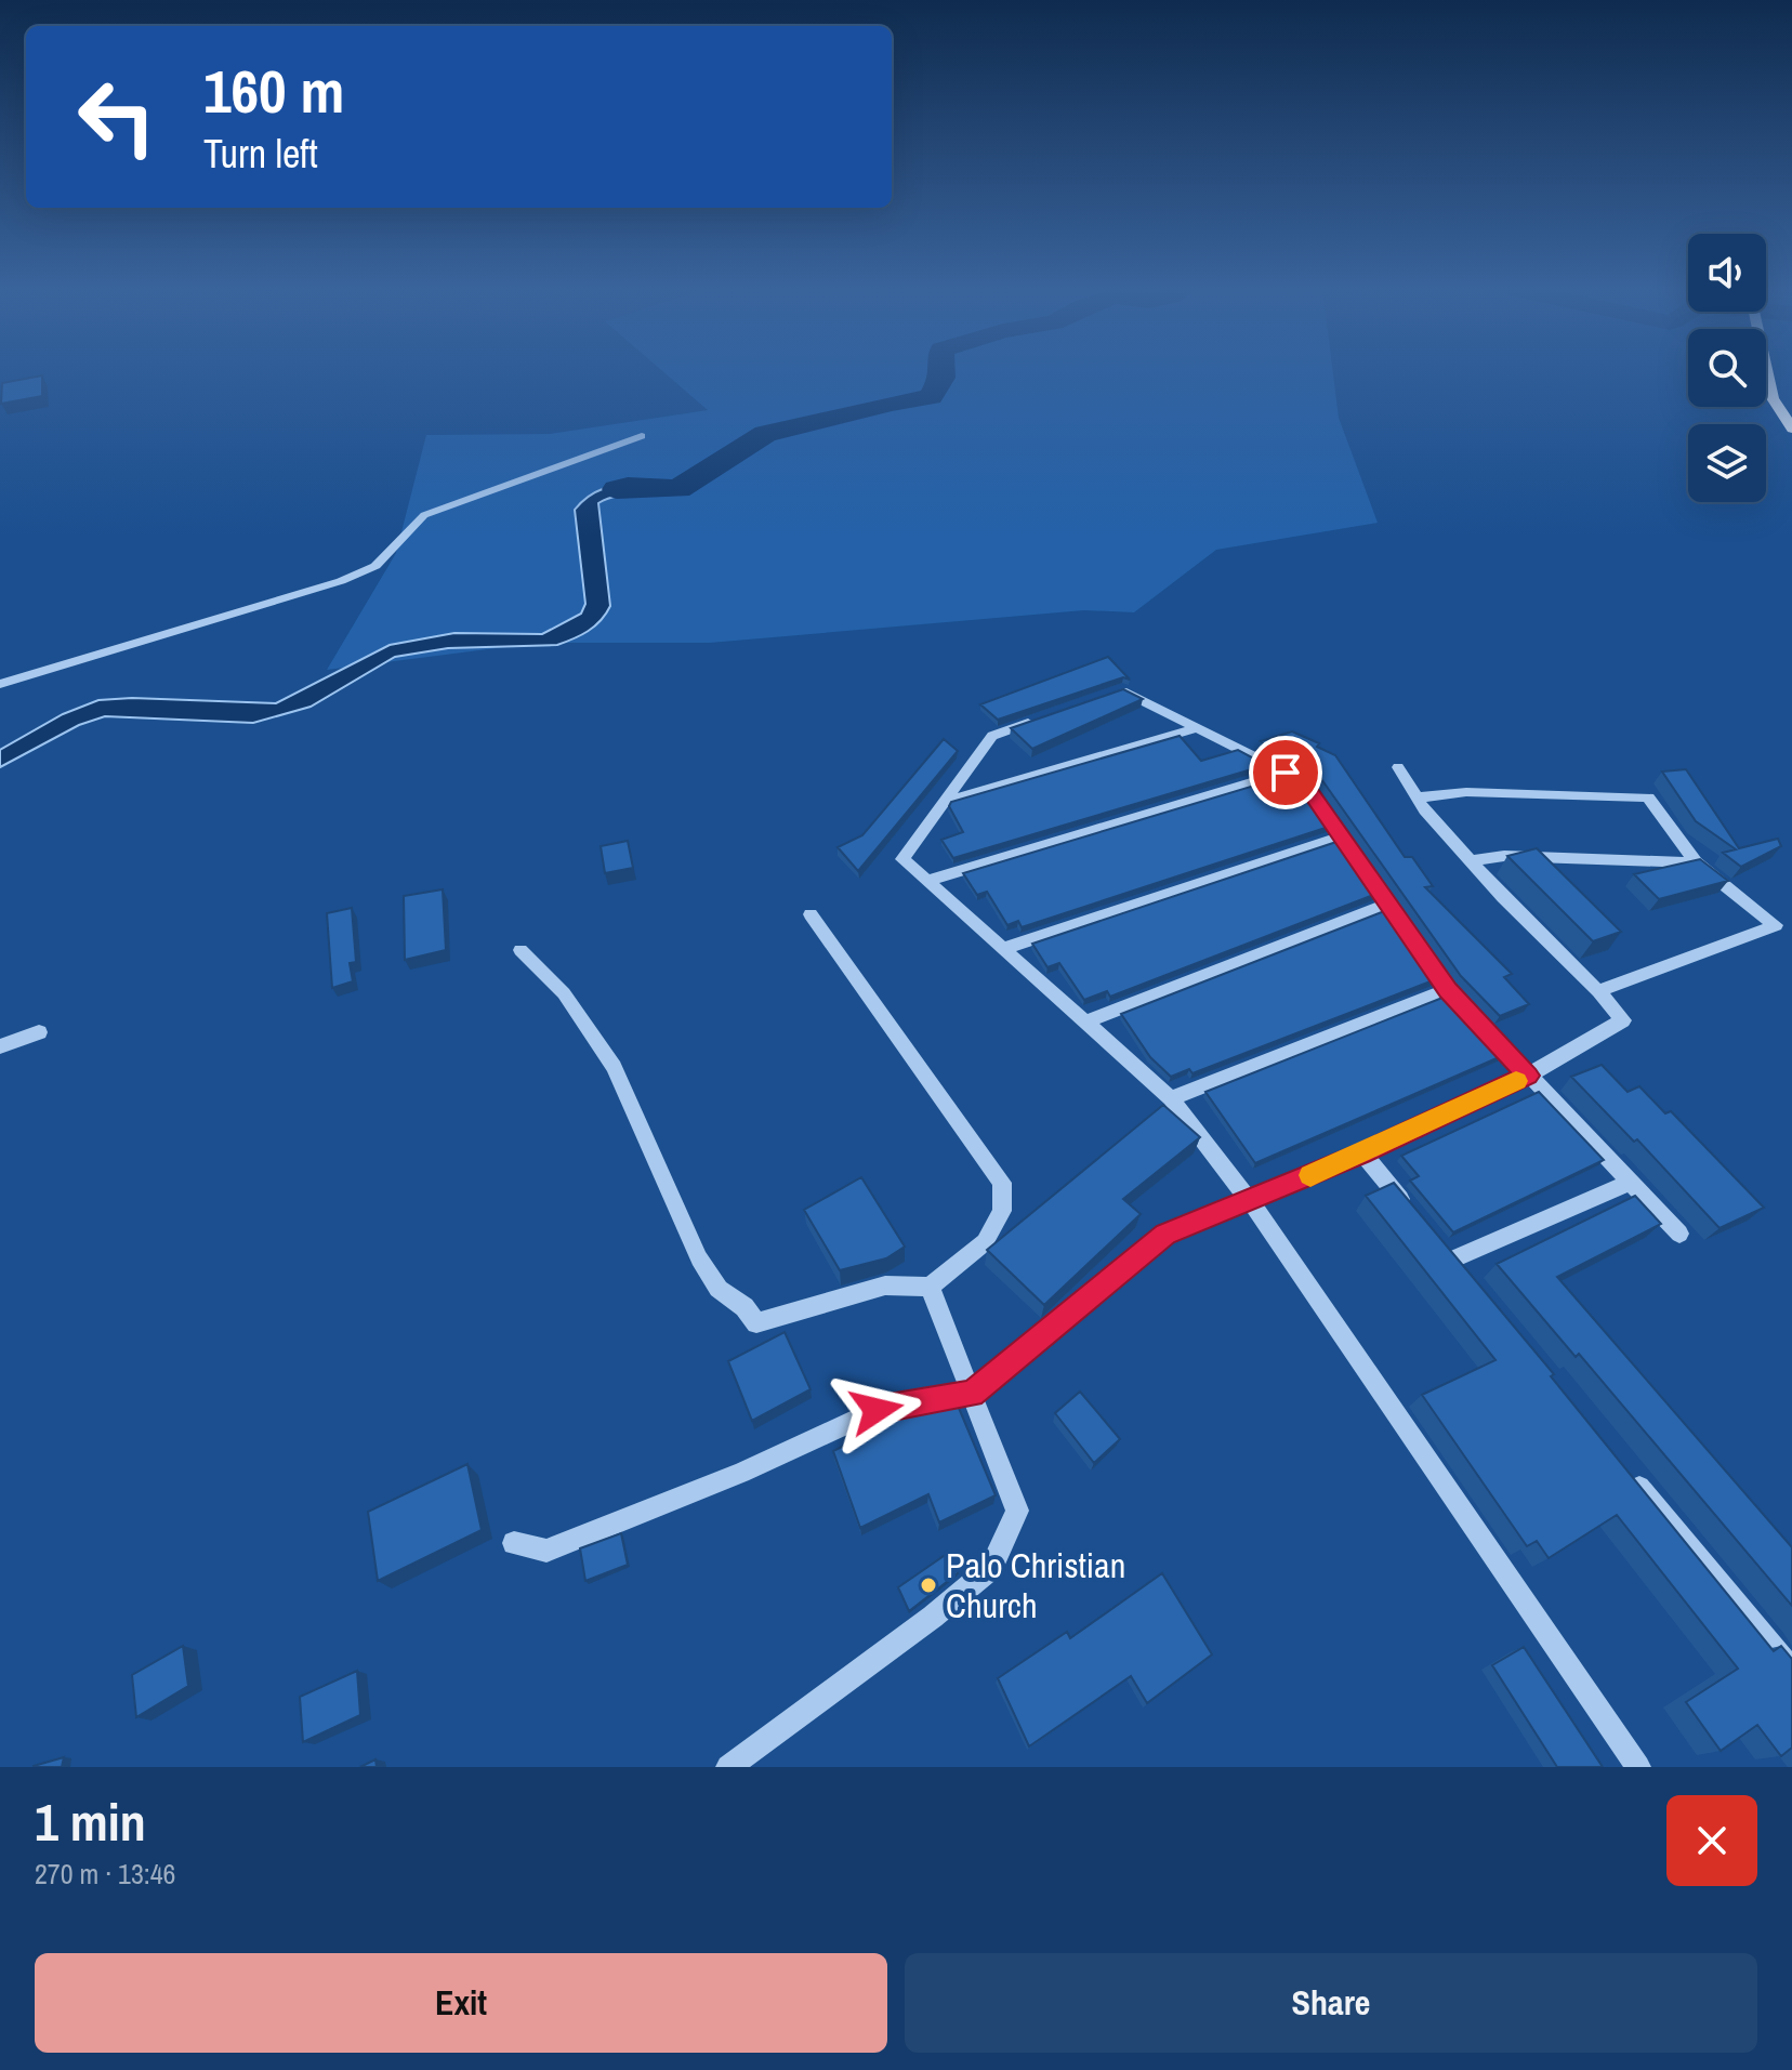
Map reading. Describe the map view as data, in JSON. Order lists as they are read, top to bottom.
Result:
{
  "places": ["Palo Christian Church"],
  "page": {
    "turn": ["160 m", "Turn left"],
    "heading": ["1 min", "270 m · 13:46"],
    "buttons": ["Exit", "Share"]
  }
}
